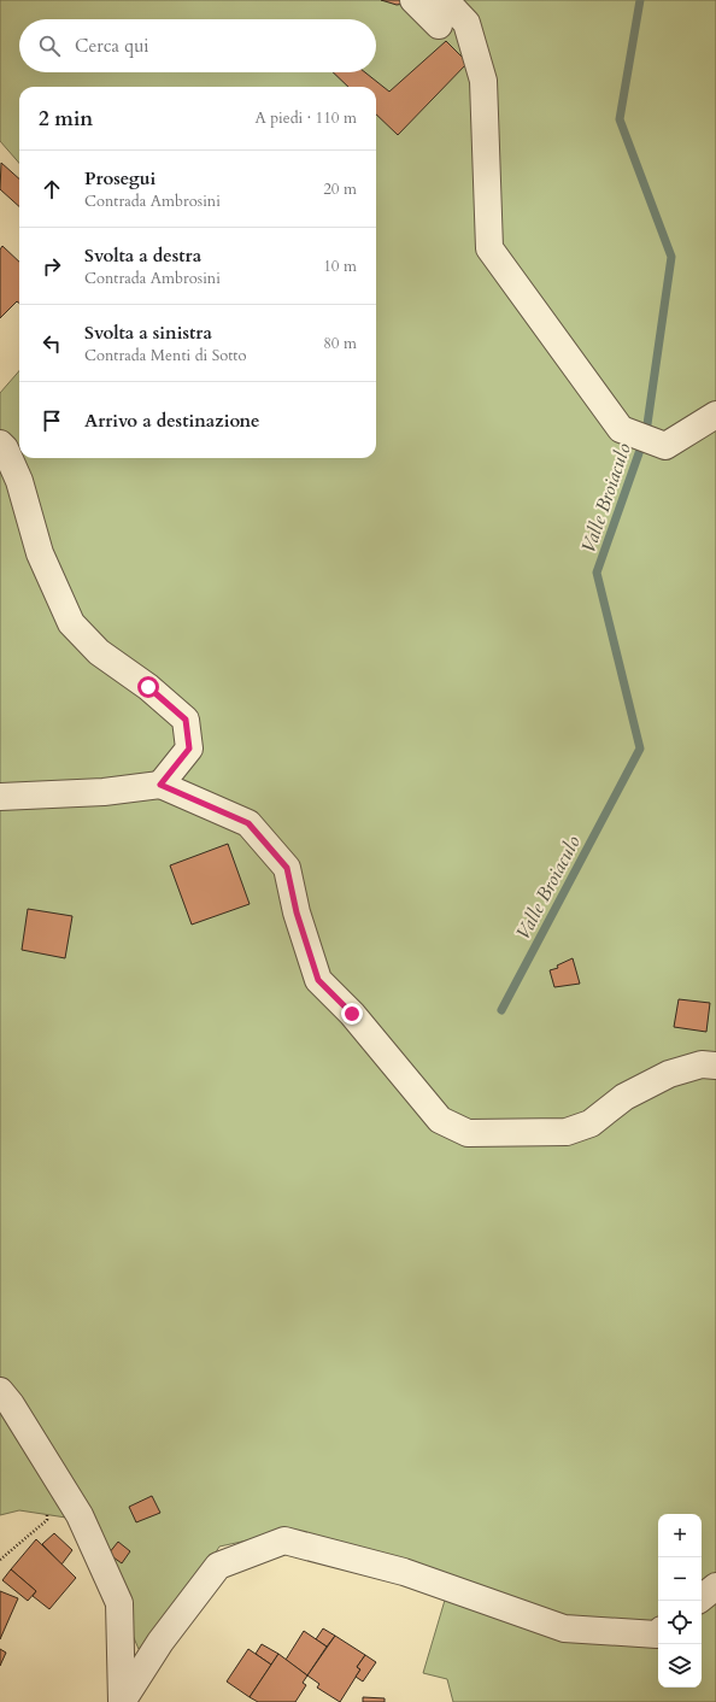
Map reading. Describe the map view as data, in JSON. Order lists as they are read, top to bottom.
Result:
{
  "water": ["Valle Broiaculo"],
  "page": {
    "search": "Cerca qui",
    "heading": ["2 min", "A piedi · 110 m"],
    "list": [
      ["Prosegui", "Contrada Ambrosini", "20 m"],
      ["Svolta a destra", "Contrada Ambrosini", "10 m"],
      ["Svolta a sinistra", "Contrada Menti di Sotto", "80 m"],
      "Arrivo a destinazione"
    ],
    "map_buttons": ["+", "−"]
  }
}
